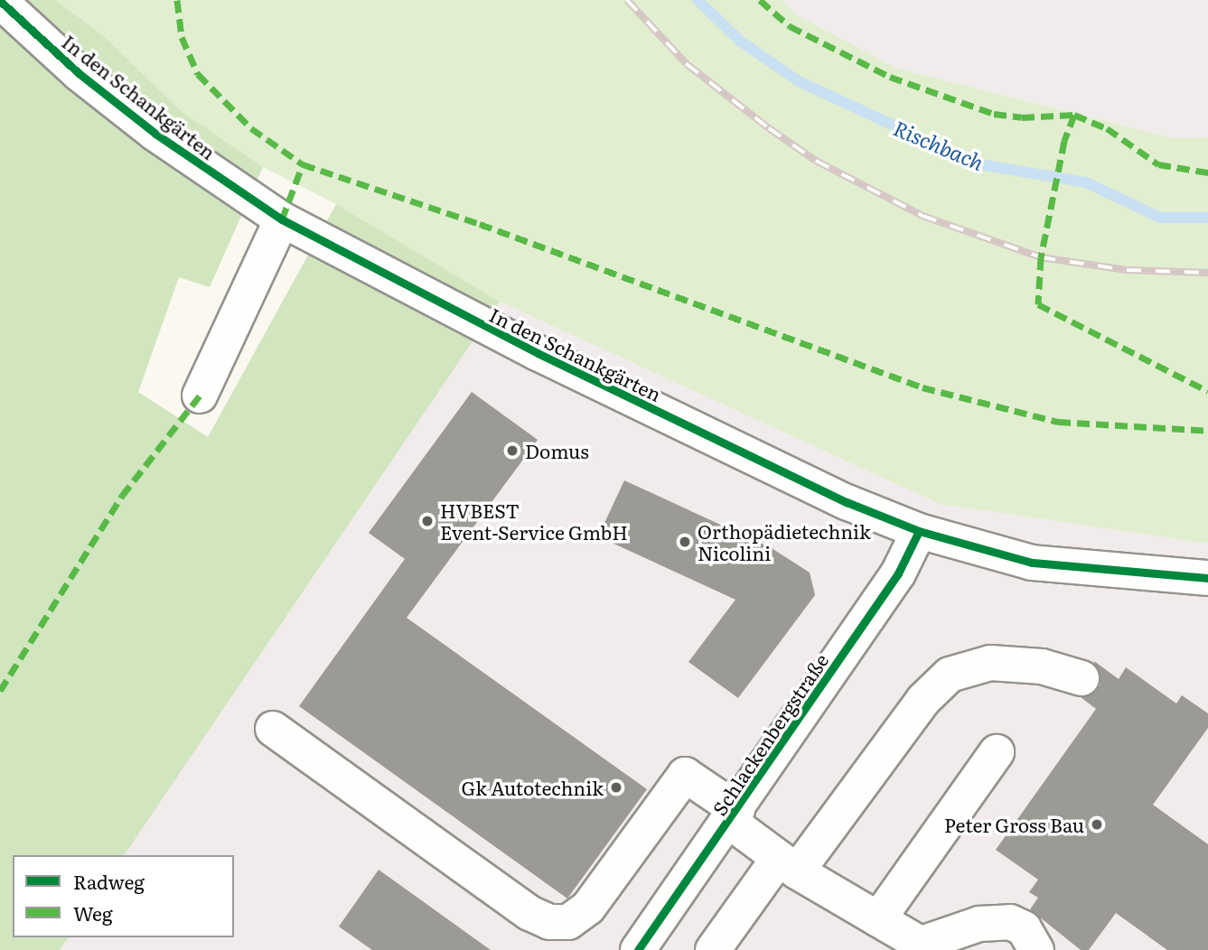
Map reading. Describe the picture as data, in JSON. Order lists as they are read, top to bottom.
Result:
{
  "streets": {
    "street": ["In den Schankgärten", "Schlackenbergstraße"]
  },
  "crossings": [
    ["In den Schankgärten", "Schlackenbergstraße"]
  ],
  "water": ["Rischbach"],
  "places": [
    "Domus",
    "HVBEST Event-Service GmbH",
    "Orthopädietechnik Nicolini",
    "Gk Autotechnik",
    "Peter Gross Bau"
  ],
  "legend": ["Radweg", "Weg"]
}
